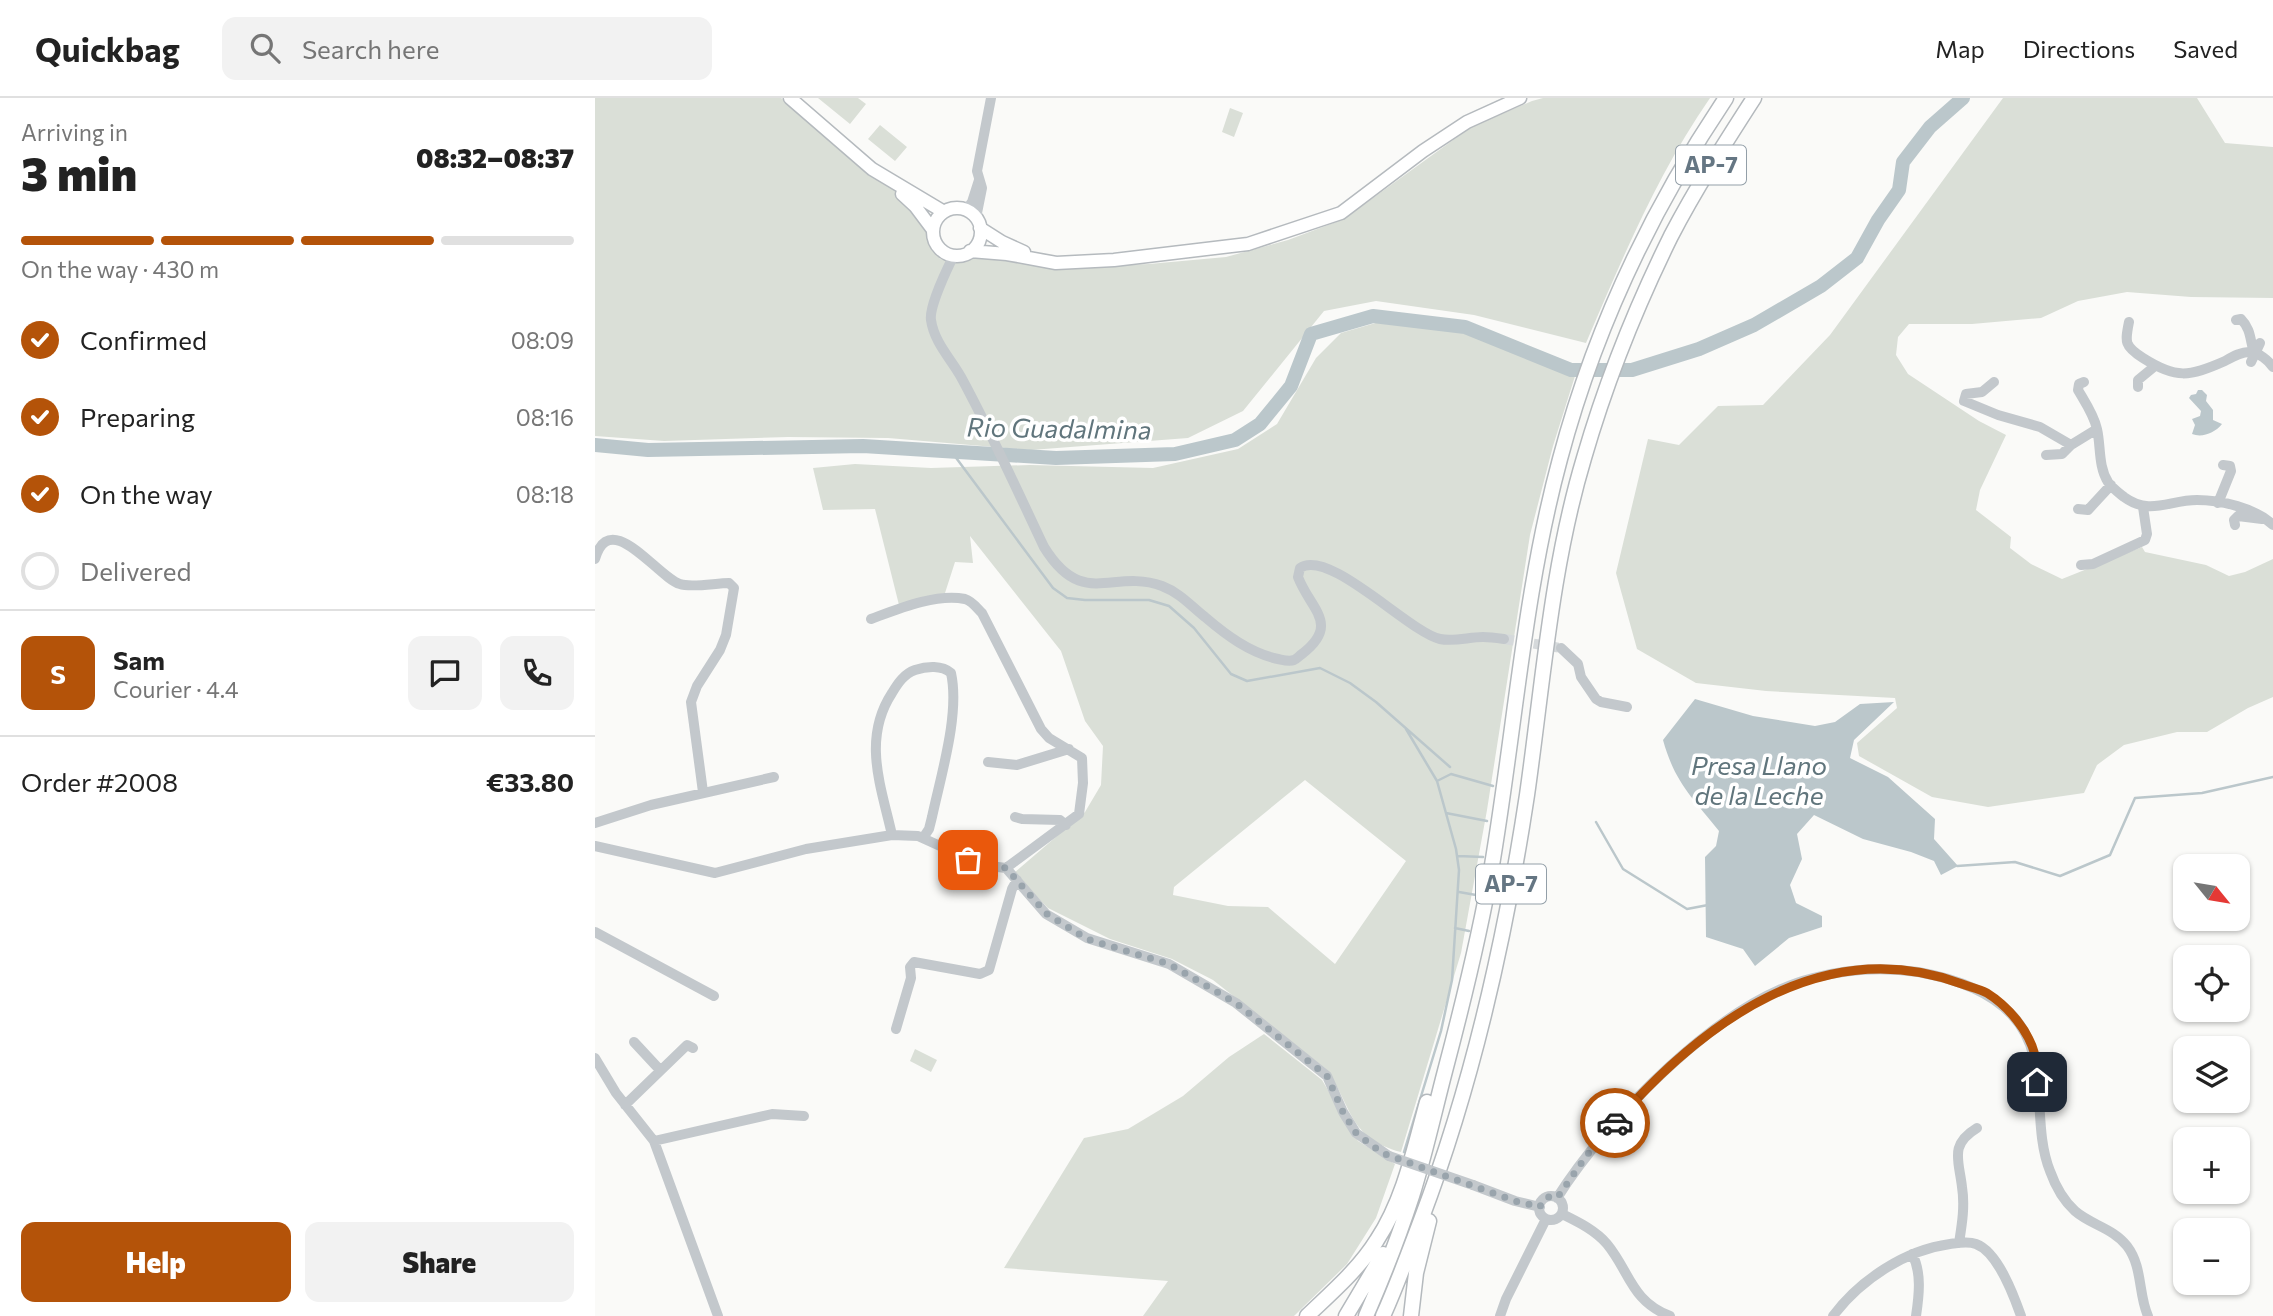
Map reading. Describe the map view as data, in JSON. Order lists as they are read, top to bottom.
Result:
{
  "streets": {
    "highway": ["AP-7"]
  },
  "water": ["Rio Guadalmina", "Presa Llano de la Leche"],
  "north": "bottom right",
  "page": {
    "header": "Quickbag",
    "search": "Search here",
    "nav": ["Map", "Directions", "Saved"],
    "heading": ["3 min", "Arriving in", "08:32–08:37"],
    "panel": [
      "Sam",
      "Courier · 4.4",
      "Order #2008",
      "€33.80"
    ],
    "bar": "On the way · 430 m",
    "list": [
      ["Confirmed", "08:09"],
      ["Preparing", "08:16"],
      ["On the way", "08:18"],
      "Delivered"
    ],
    "round": "S",
    "map_buttons": ["+", "−"],
    "buttons": ["Help", "Share"]
  }
}
